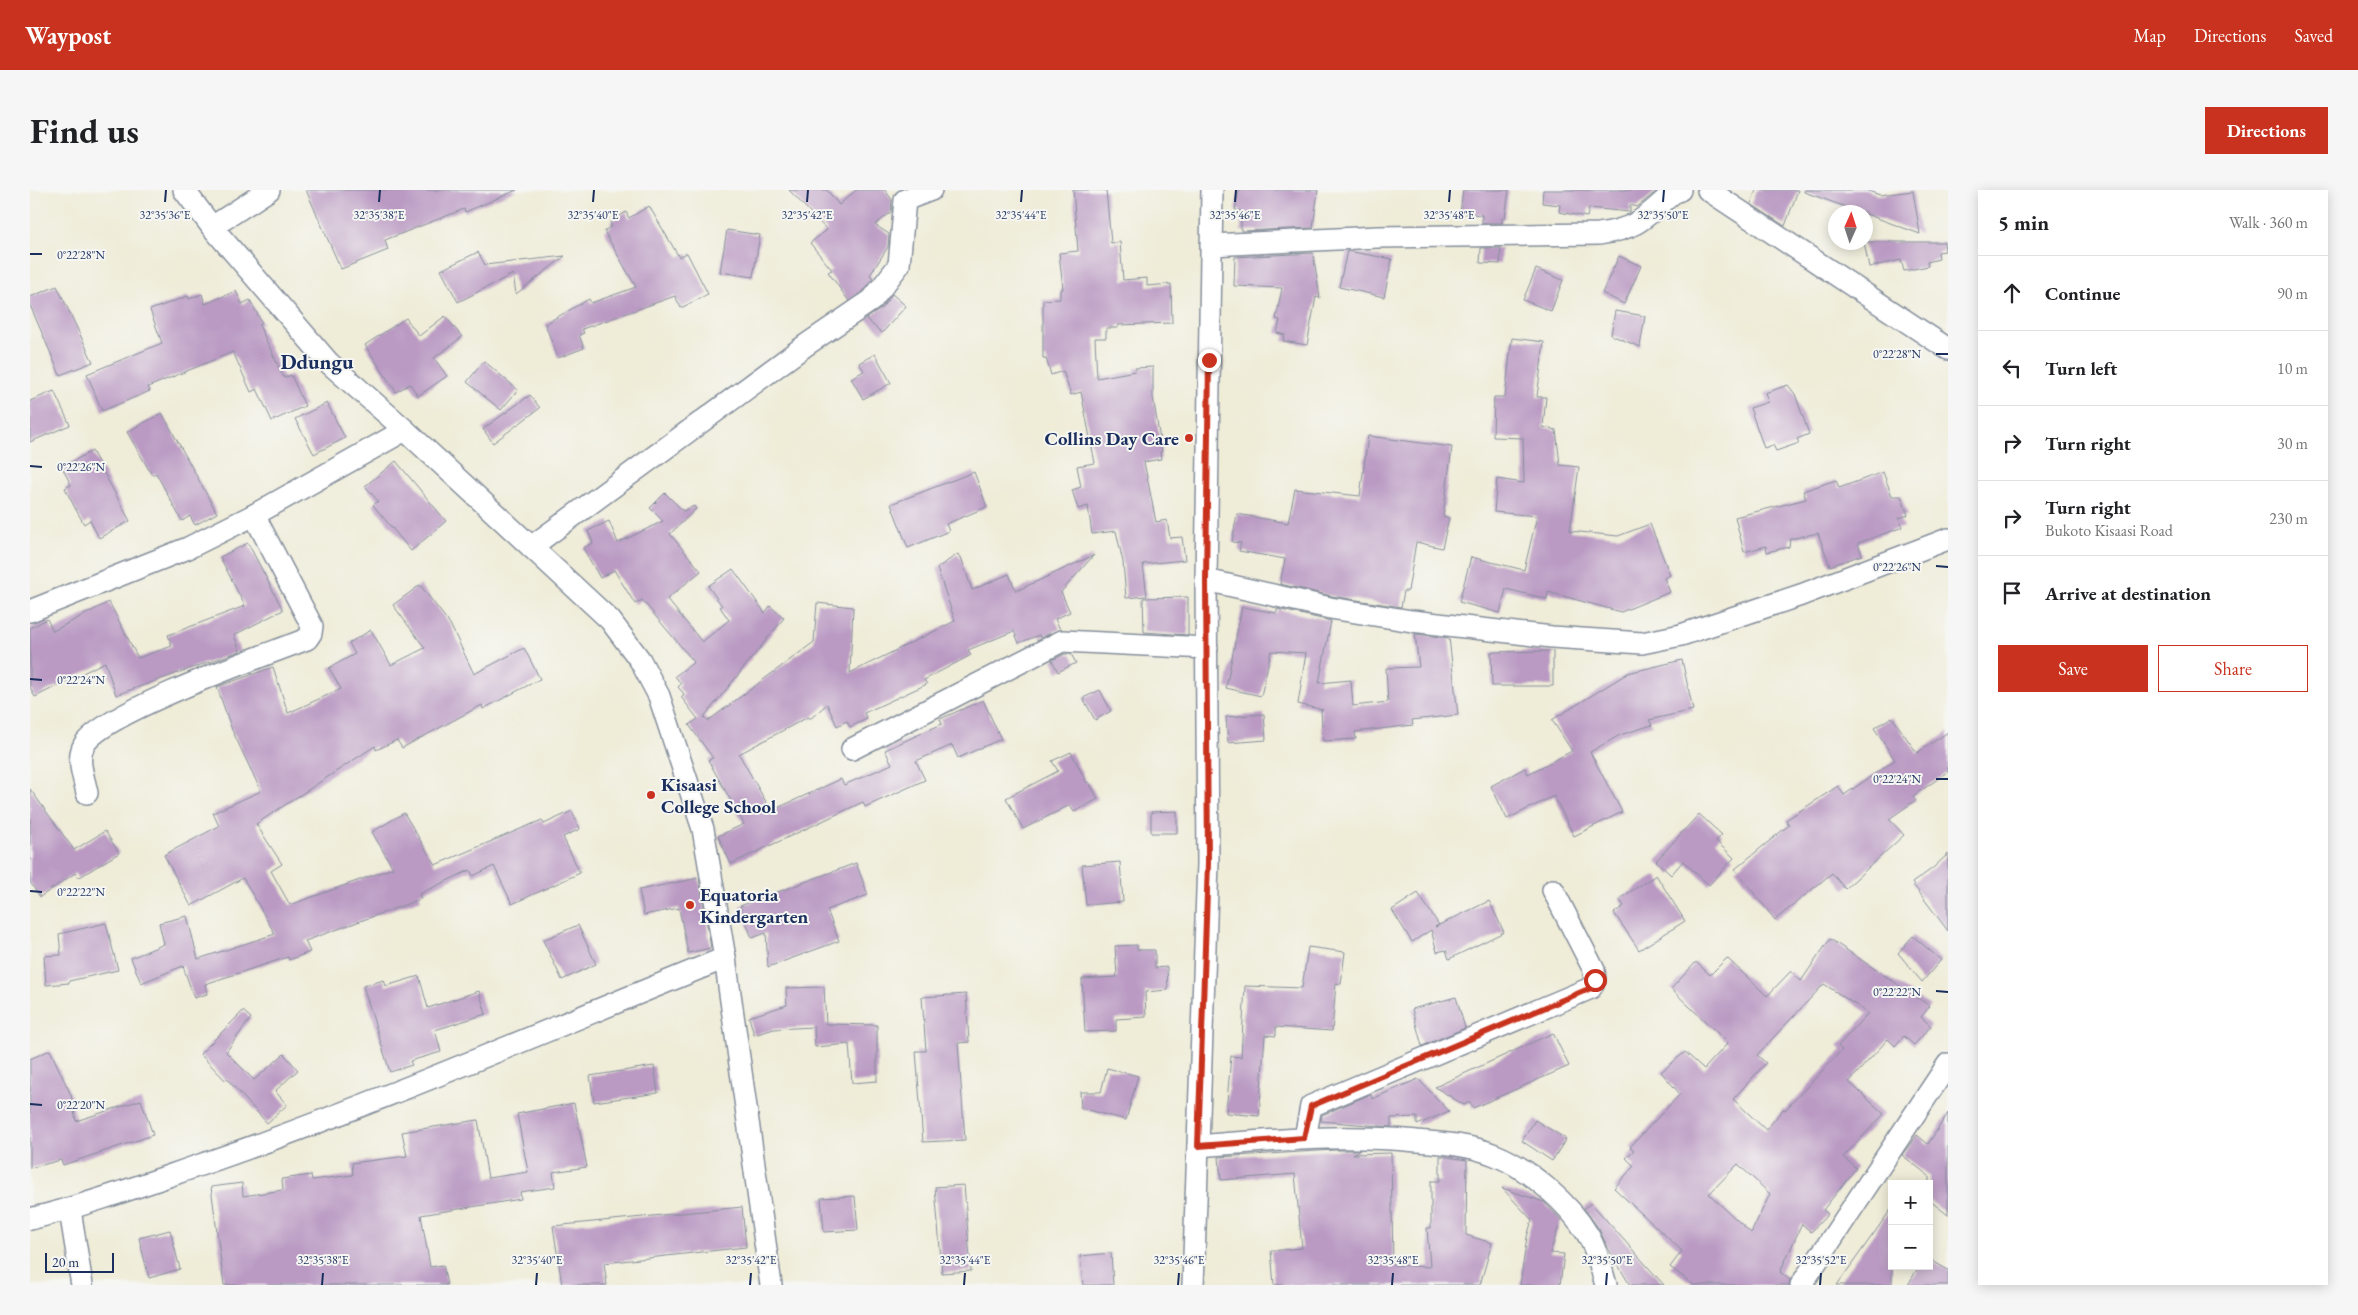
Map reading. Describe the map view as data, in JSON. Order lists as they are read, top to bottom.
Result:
{
  "districts": ["Ddungu"],
  "places": ["Collins Day Care", "Kisaasi College School", "Equatoria Kindergarten"],
  "scale_bar": "20 m",
  "north": "top",
  "page": {
    "header": "Waypost",
    "nav": ["Map", "Directions", "Saved"],
    "buttons": [
      "Directions",
      ["Save", "Share"]
    ],
    "title": "Find us",
    "heading": ["5 min", "Walk · 360 m"],
    "list": [
      ["Continue", "90 m"],
      ["Turn left", "10 m"],
      ["Turn right", "30 m"],
      ["Turn right", "Bukoto Kisaasi Road", "230 m"],
      "Arrive at destination"
    ],
    "map_buttons": ["+", "−"],
    "scale": "20 m"
  },
  "coordinates": [
    "32°35'36\"E",
    "32°35'38\"E",
    "32°35'40\"E",
    "32°35'42\"E",
    "32°35'44\"E",
    "32°35'46\"E",
    "32°35'48\"E",
    "32°35'50\"E",
    "0°22'28\"N",
    "0°22'26\"N",
    "0°22'24\"N",
    "0°22'22\"N",
    "0°22'20\"N",
    "32°35'52\"E"
  ]
}
